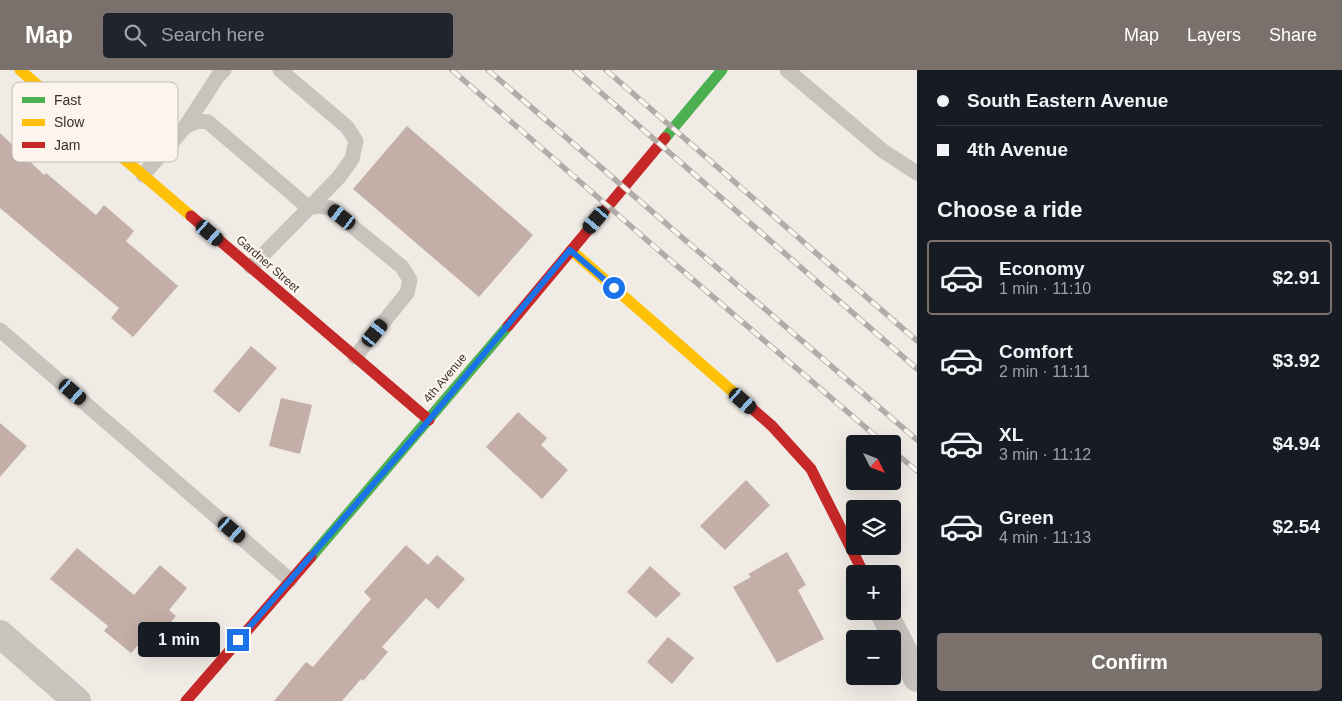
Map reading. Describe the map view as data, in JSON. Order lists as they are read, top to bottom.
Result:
{
  "streets": {
    "street": ["Gardner Street", "4th Avenue"]
  },
  "crossings": [
    ["Gardner Street", "4th Avenue"]
  ],
  "legend": ["Fast", "Slow", "Jam"],
  "north": "bottom right",
  "page": {
    "header": "Map",
    "search": "Search here",
    "nav": ["Map", "Layers", "Share"],
    "banner": ["South Eastern Avenue", "4th Avenue"],
    "heading": "Choose a ride",
    "list": [
      {
        "name": "Economy",
        "note": "1 min · 11:10",
        "value": "$2.91"
      },
      {
        "name": "Comfort",
        "note": "2 min · 11:11",
        "value": "$3.92"
      },
      {
        "name": "XL",
        "note": "3 min · 11:12",
        "value": "$4.94"
      },
      {
        "name": "Green",
        "note": "4 min · 11:13",
        "value": "$2.54"
      }
    ],
    "map_buttons": ["+", "−"],
    "bubble": "1 min",
    "buttons": "Confirm"
  }
}
